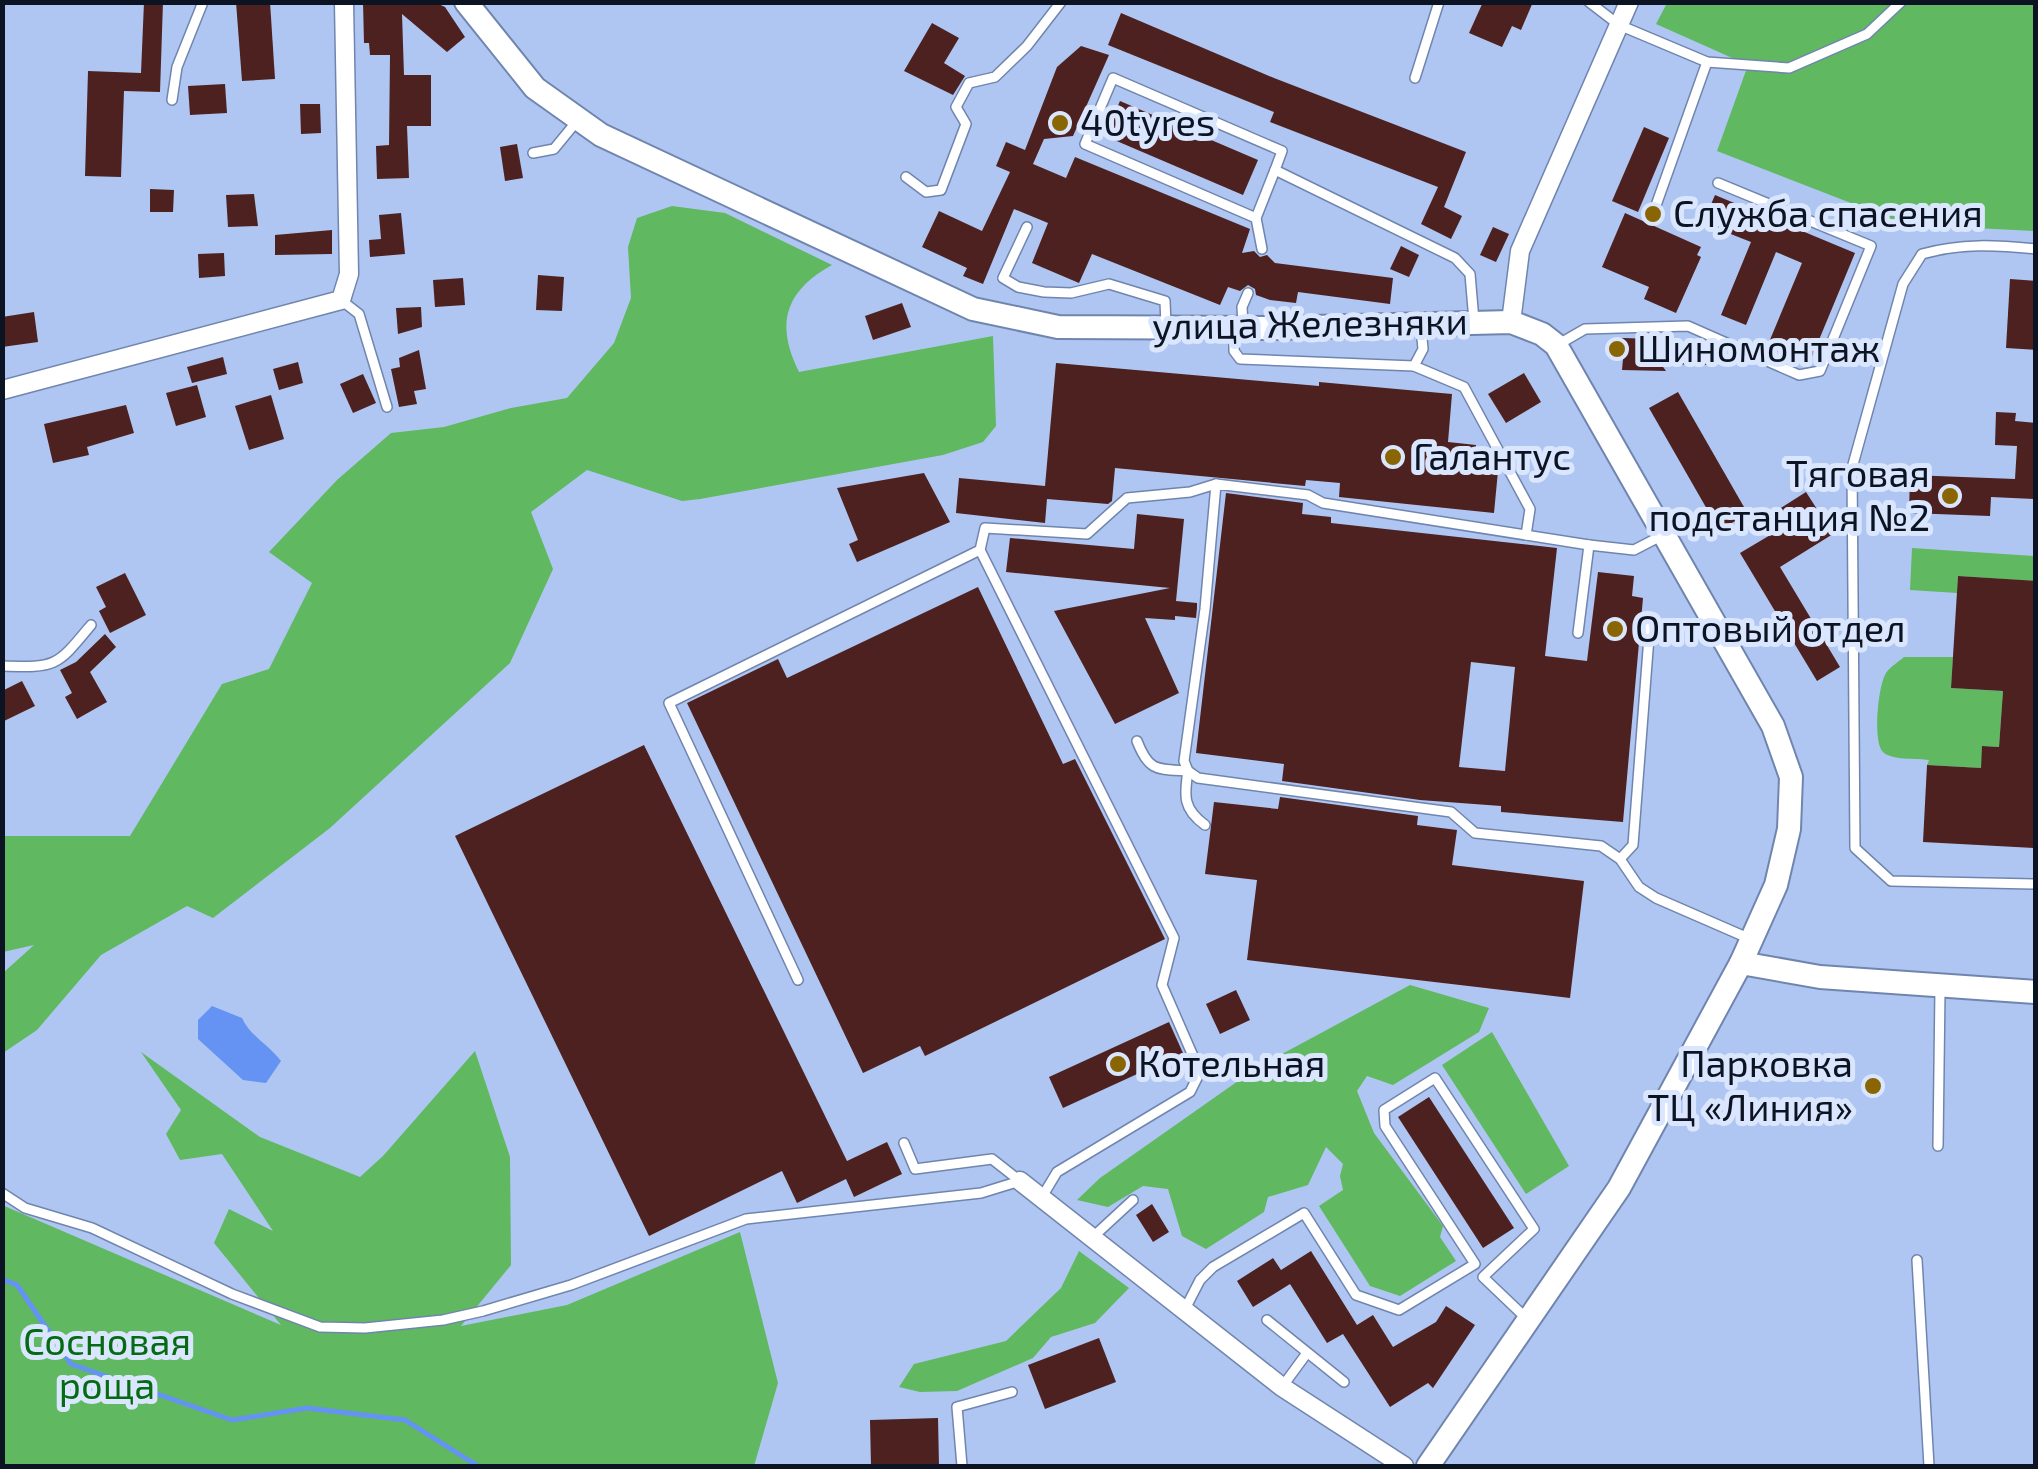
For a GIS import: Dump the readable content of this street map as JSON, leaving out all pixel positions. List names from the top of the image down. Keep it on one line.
{"streets":{"street":["улица Железняки"]},"parks":["Сосновая роща"],"places":["40tyres","Служба спасения","Шиномонтаж","Галантус","Тяговая подстанция №2","Оптовый отдел","Котельная","Парковка ТЦ «Линия»"]}
